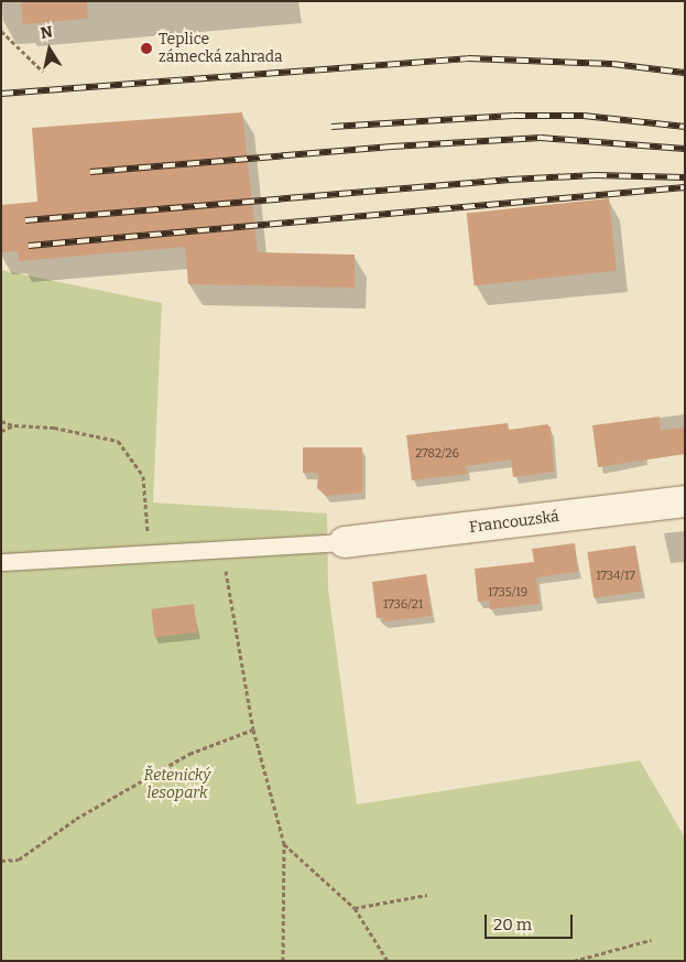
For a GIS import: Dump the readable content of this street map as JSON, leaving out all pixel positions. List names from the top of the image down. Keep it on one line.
{"streets":{"street":["Francouzská"]},"parks":["Řetenický lesopark"],"places":["Teplice zámecká zahrada"],"house_numbers":["2782/26","1734/17","1735/19","1736/21"],"scale_bar":"20 m","north":"top"}
